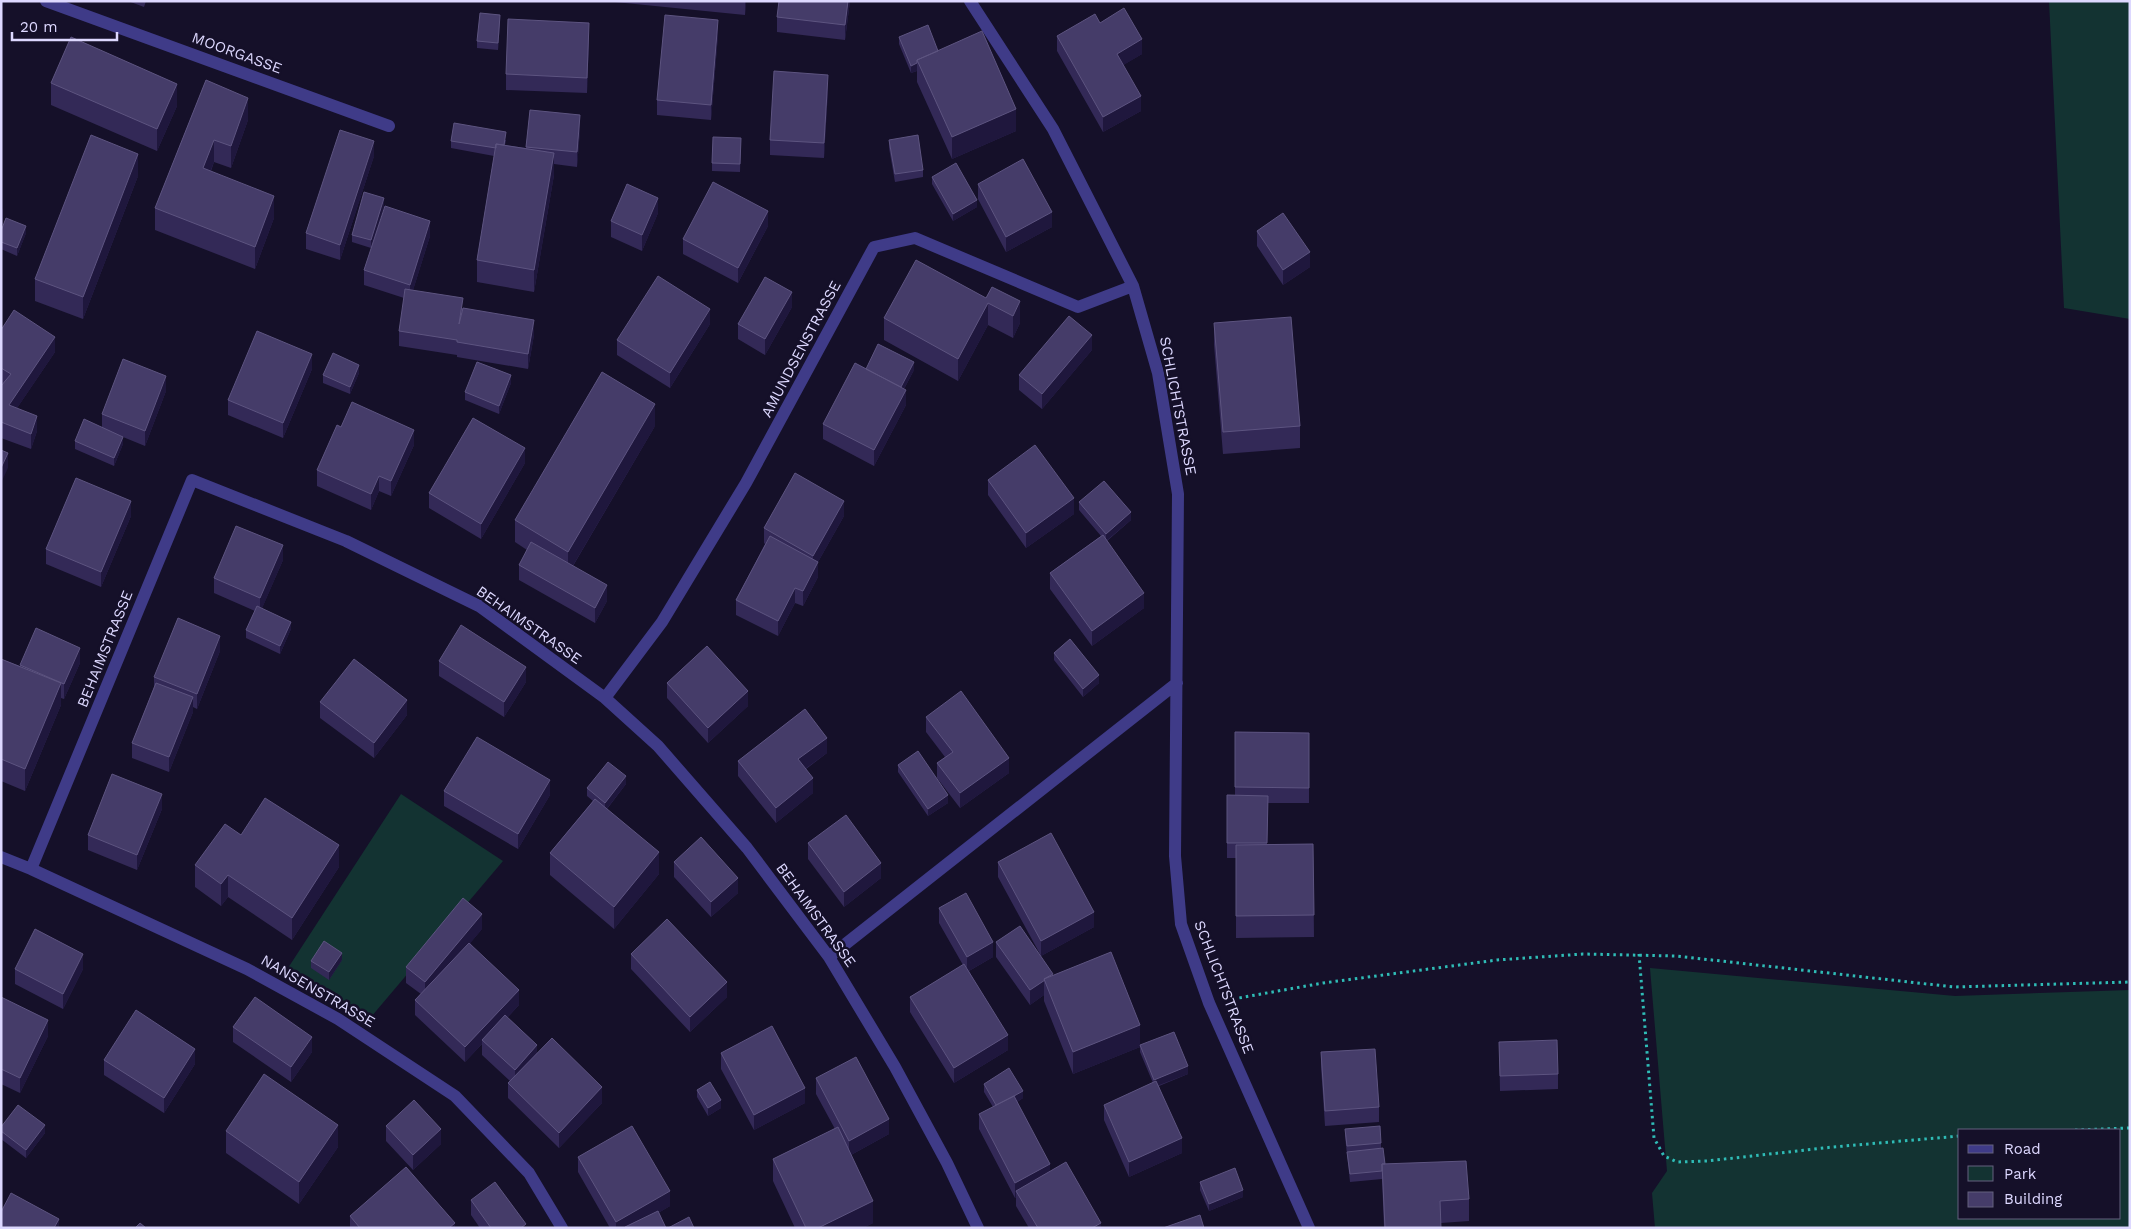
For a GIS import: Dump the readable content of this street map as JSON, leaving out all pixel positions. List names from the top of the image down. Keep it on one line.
{"streets":{"street":["MOORGASSE","AMUNDSENSTRASSE","SCHLICHTSTRASSE","BEHAIMSTRASSE","NANSENSTRASSE"]},"crossings":[["AMUNDSENSTRASSE","SCHLICHTSTRASSE"],["AMUNDSENSTRASSE","BEHAIMSTRASSE"],["BEHAIMSTRASSE","NANSENSTRASSE"]],"legend":["Road","Park","Building"],"scale_bar":"20 m"}
